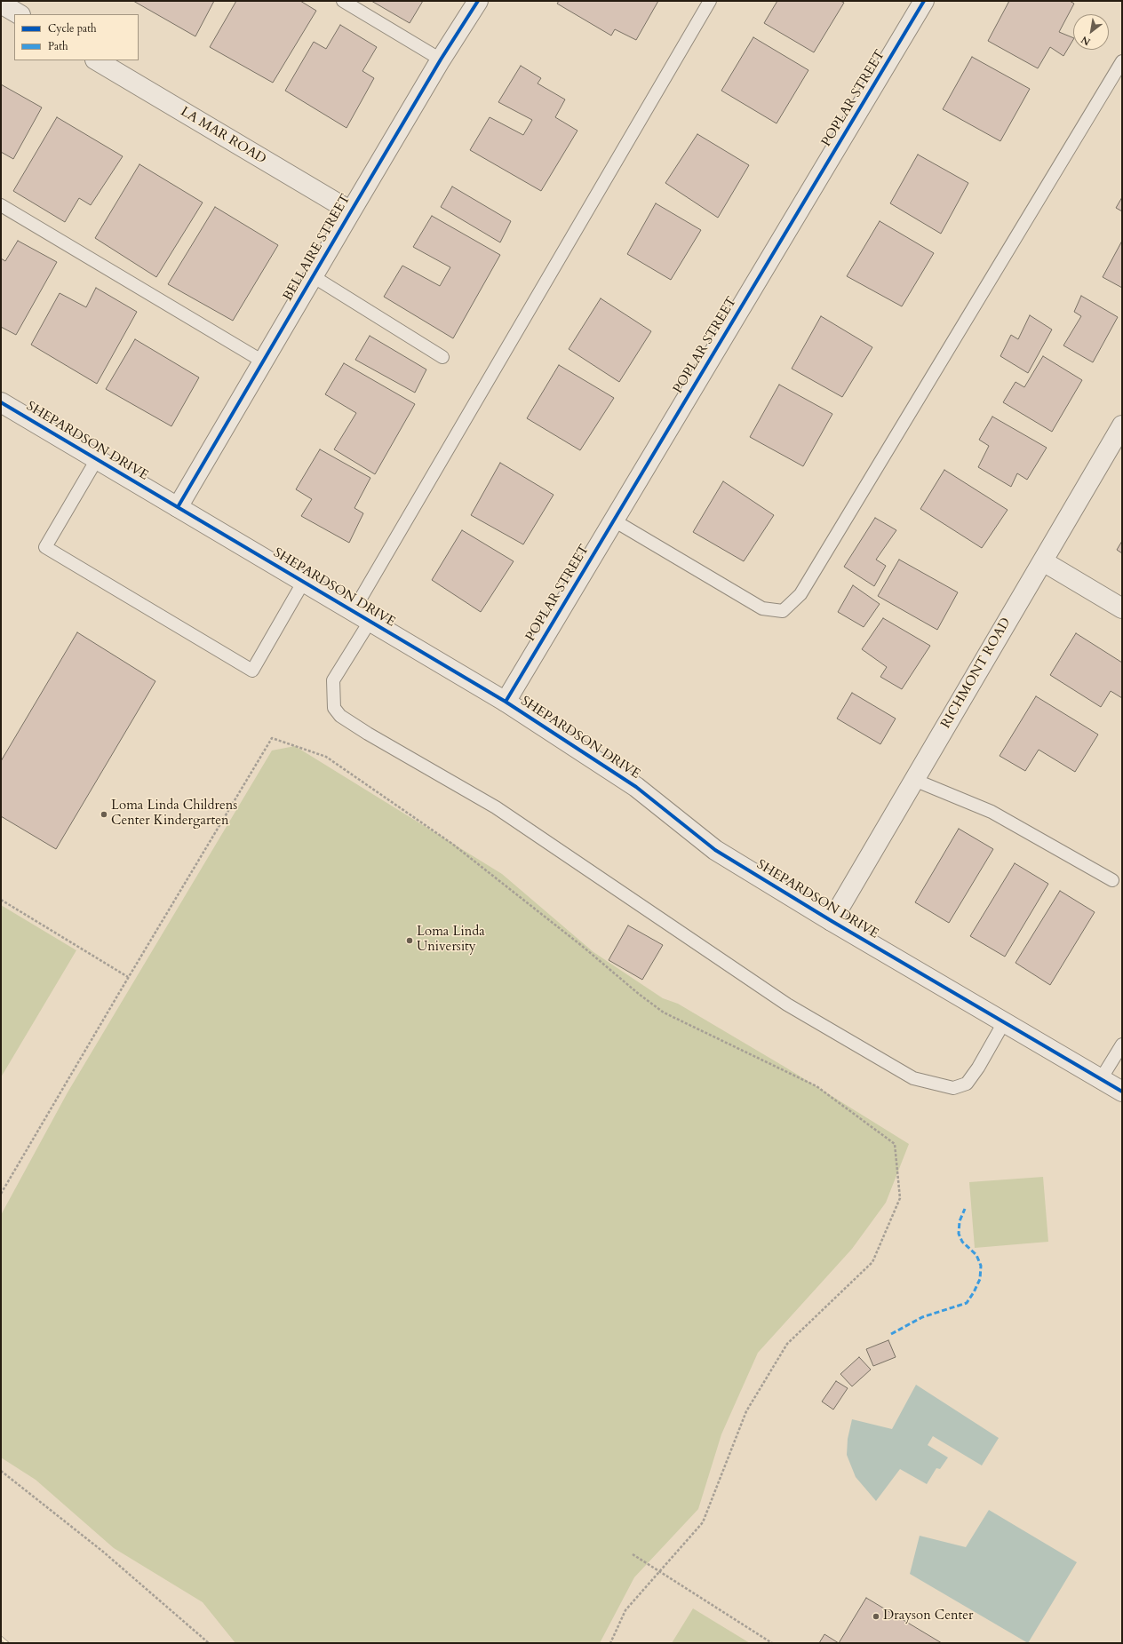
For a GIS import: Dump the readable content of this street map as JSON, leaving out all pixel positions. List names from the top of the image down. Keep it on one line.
{"streets":{"street":["POPLAR STREET","LA MAR ROAD","BELLAIRE STREET","SHEPARDSON DRIVE","RICHMONT ROAD"]},"crossings":[["POPLAR STREET","SHEPARDSON DRIVE"],["LA MAR ROAD","BELLAIRE STREET"],["BELLAIRE STREET","SHEPARDSON DRIVE"],["SHEPARDSON DRIVE","RICHMONT ROAD"]],"places":["Loma Linda Childrens Center Kindergarten","Loma Linda University","Drayson Center"],"legend":["Cycle path","Path"],"north":"bottom left"}
